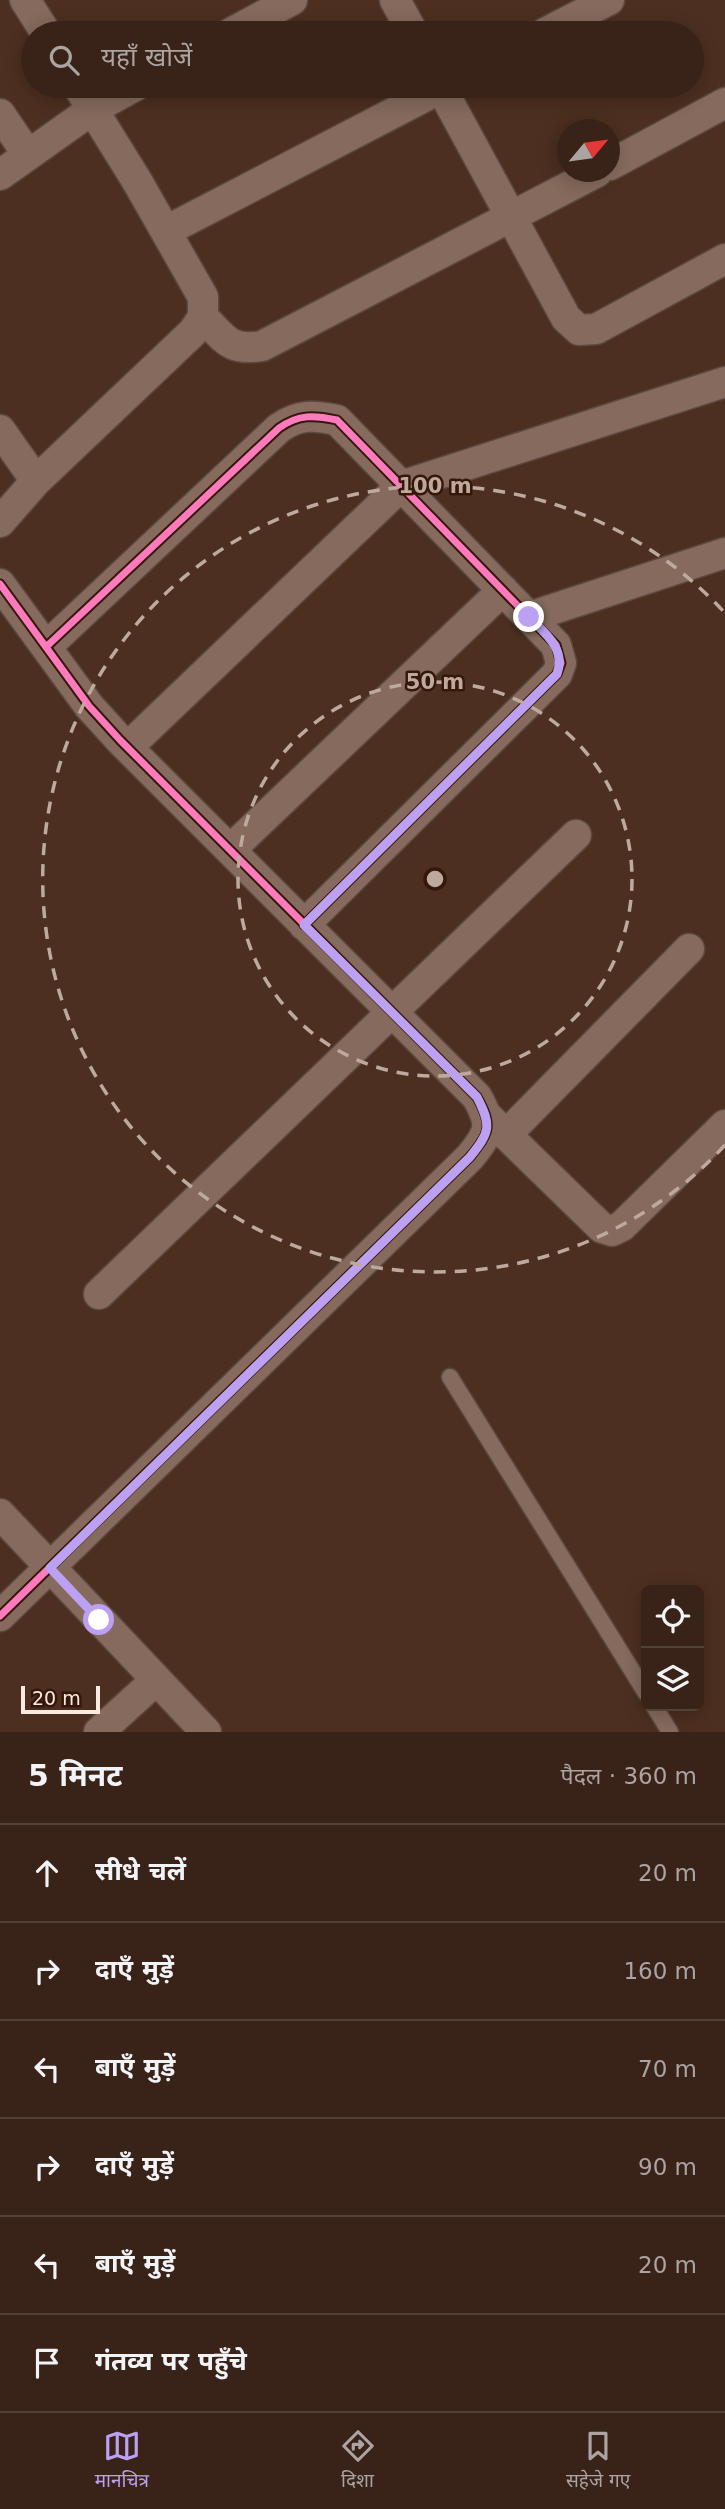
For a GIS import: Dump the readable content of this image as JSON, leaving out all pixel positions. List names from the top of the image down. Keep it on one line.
{"scale_bar":"20 m","north":"top right","page":{"search":"यहाँ खोजें","scale":"20 m","heading":["5 मिनट","पैदल · 360 m"],"list":[["सीधे चलें","20 m"],["दाएँ मुड़ें","160 m"],["बाएँ मुड़ें","70 m"],["दाएँ मुड़ें","90 m"],["बाएँ मुड़ें","20 m"],"गंतव्य पर पहुँचे"],"nav":["मानचित्र","दिशा","सहेजे गए"]},"rings":["100 m","50 m"]}
